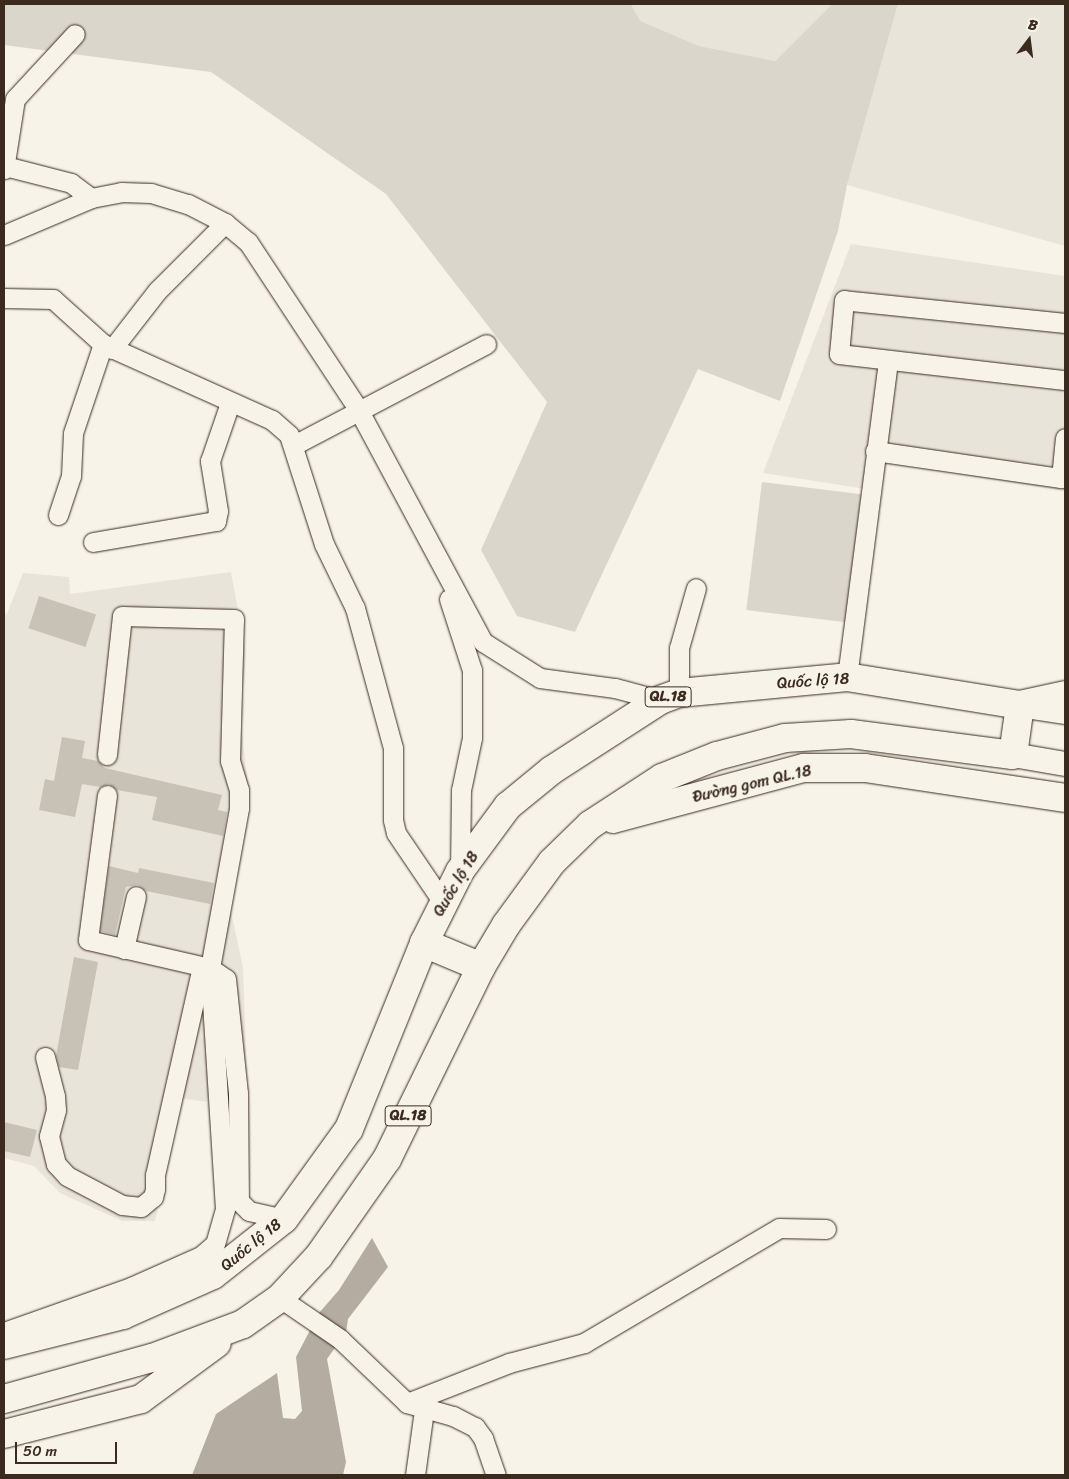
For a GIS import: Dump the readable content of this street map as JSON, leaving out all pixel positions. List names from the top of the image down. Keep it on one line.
{"streets":{"highway":["Quốc lộ 18","QL.18","Đường gom QL.18"]},"crossings":[["QL.18","Đường gom QL.18"]],"scale_bar":"50 m","north":"top"}
